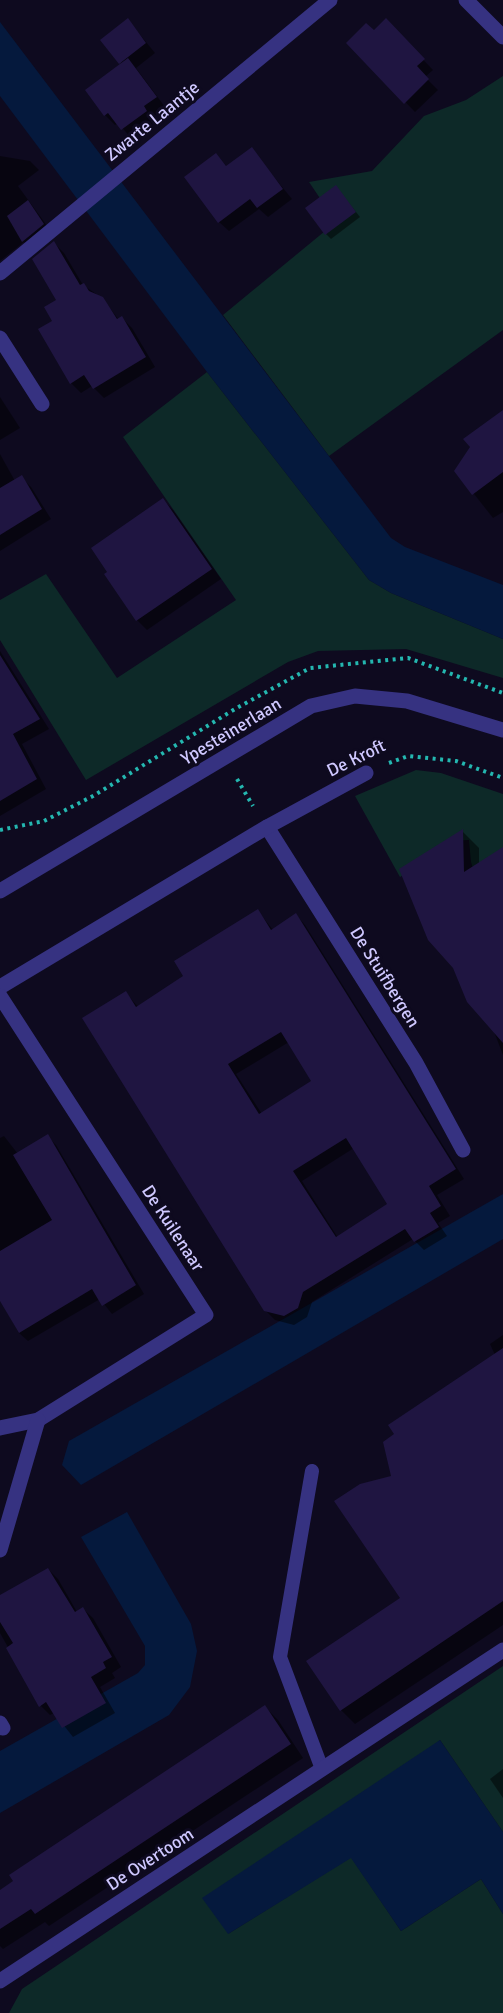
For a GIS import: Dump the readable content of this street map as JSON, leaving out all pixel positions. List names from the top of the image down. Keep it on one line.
{"streets":{"street":["Zwarte Laantje","Ypesteinerlaan","De Kroft","De Stuifbergen","De Kuilenaar","De Overtoom"]},"crossings":[["De Kroft","De Stuifbergen"]]}
